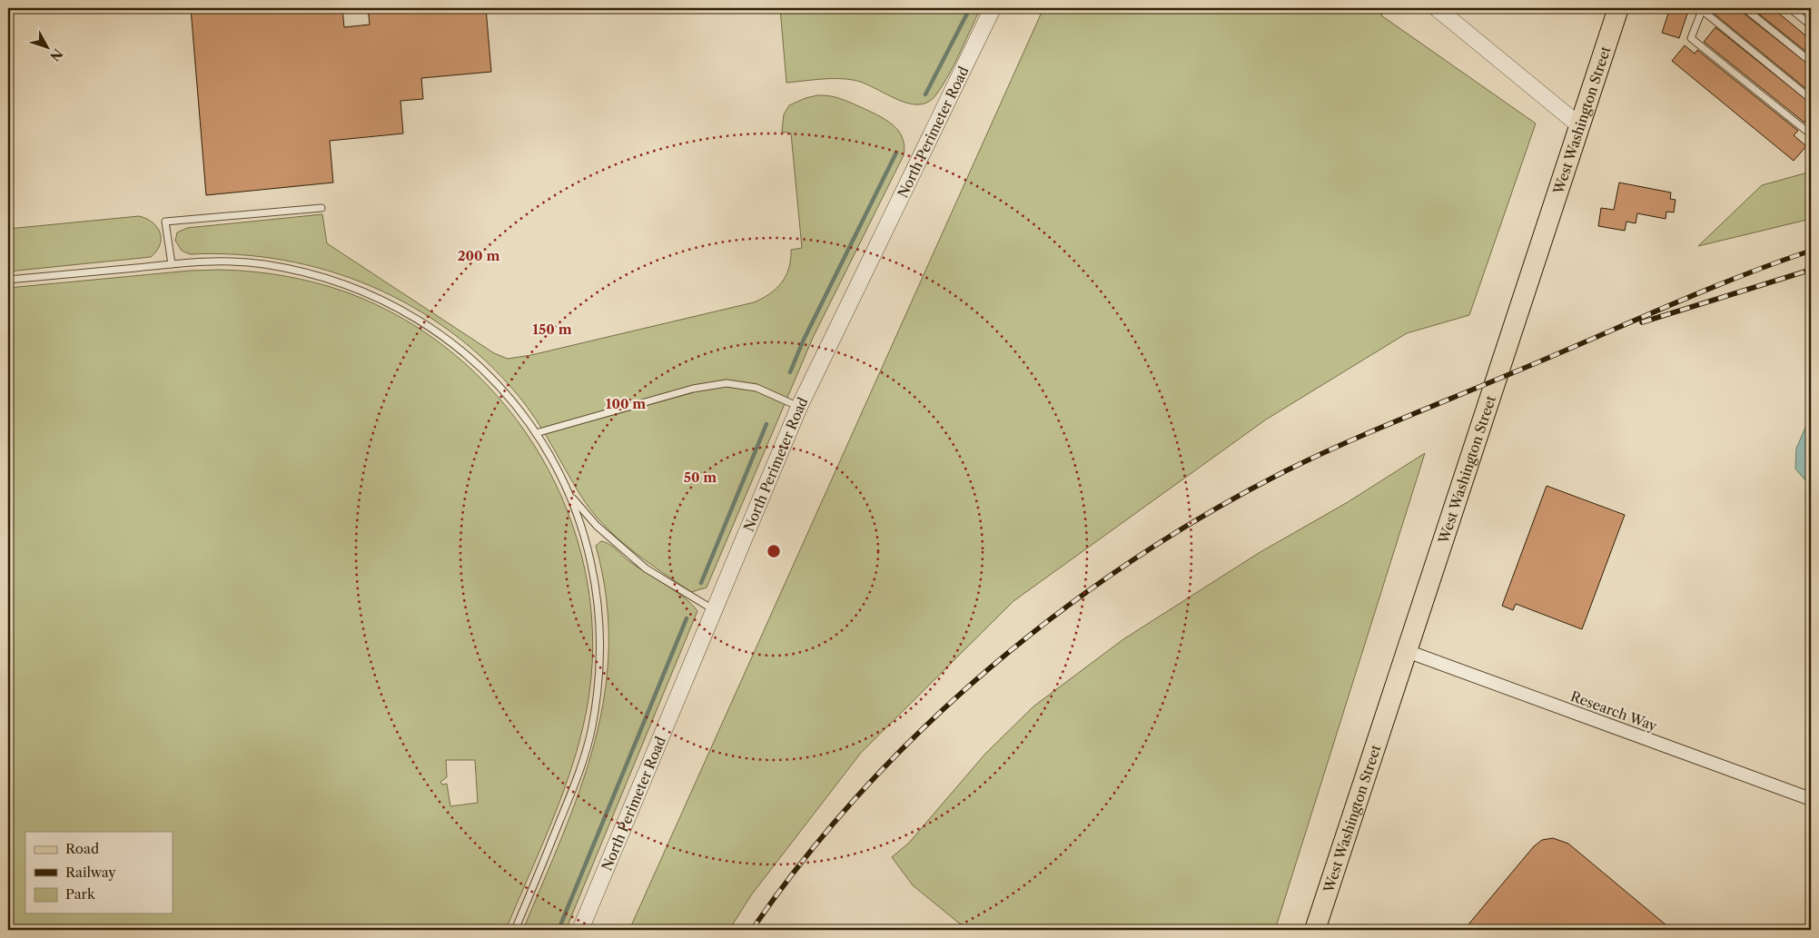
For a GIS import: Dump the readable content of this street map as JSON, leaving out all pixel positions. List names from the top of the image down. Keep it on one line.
{"streets":{"main road":["West Washington Street"],"street":["North Perimeter Road","Research Way"]},"crossings":[["West Washington Street","Research Way"]],"legend":["Road","Railway","Park"],"north":"bottom right","rings":["200 m","150 m","100 m","50 m"]}
